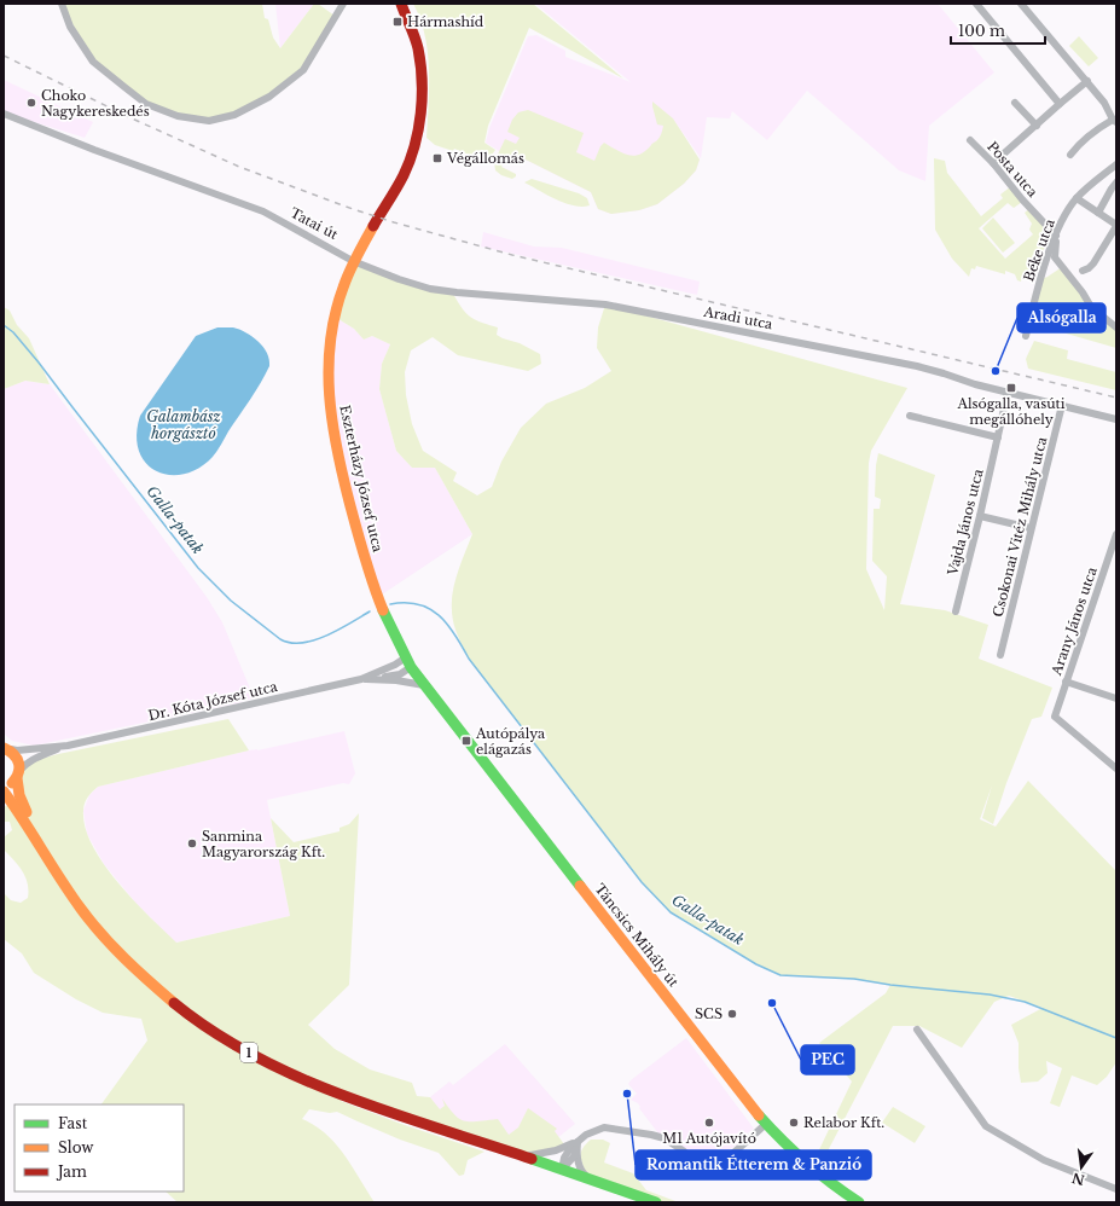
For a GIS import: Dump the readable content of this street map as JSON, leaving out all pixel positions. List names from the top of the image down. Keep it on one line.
{"streets":{"street":["Posta utca","Tatai út","Béke utca","Aradi utca","Eszterházy József utca","Vajda János utca","Csokonai Vitéz Mihály utca","Arany János utca","Dr. Kóta József utca","Táncsics Mihály út","1"]},"crossings":[["Posta utca","Béke utca"],["Tatai út","Aradi utca"],["Tatai út","Eszterházy József utca"],["Aradi utca","Eszterházy József utca"],["Aradi utca","Vajda János utca"],["Aradi utca","Csokonai Vitéz Mihály utca"],["Eszterházy József utca","Dr. Kóta József utca"],["Eszterházy József utca","Táncsics Mihály út"],["Dr. Kóta József utca","Táncsics Mihály út"]],"water":["Galambász horgásztó","Galla-patak"],"places":{"transit":["Hármashíd","Végállomás","Alsógalla, vasúti megállóhely","Autópálya elágazás"],"other":["Choko Nagykereskedés","Alsógalla","Sanmina Magyarország Kft.","PEC","SCS","Romantik Étterem & Panzió","M1 Autójavító","Relabor Kft."]},"legend":["Fast","Slow","Jam"],"scale_bar":"100 m","north":"bottom"}
